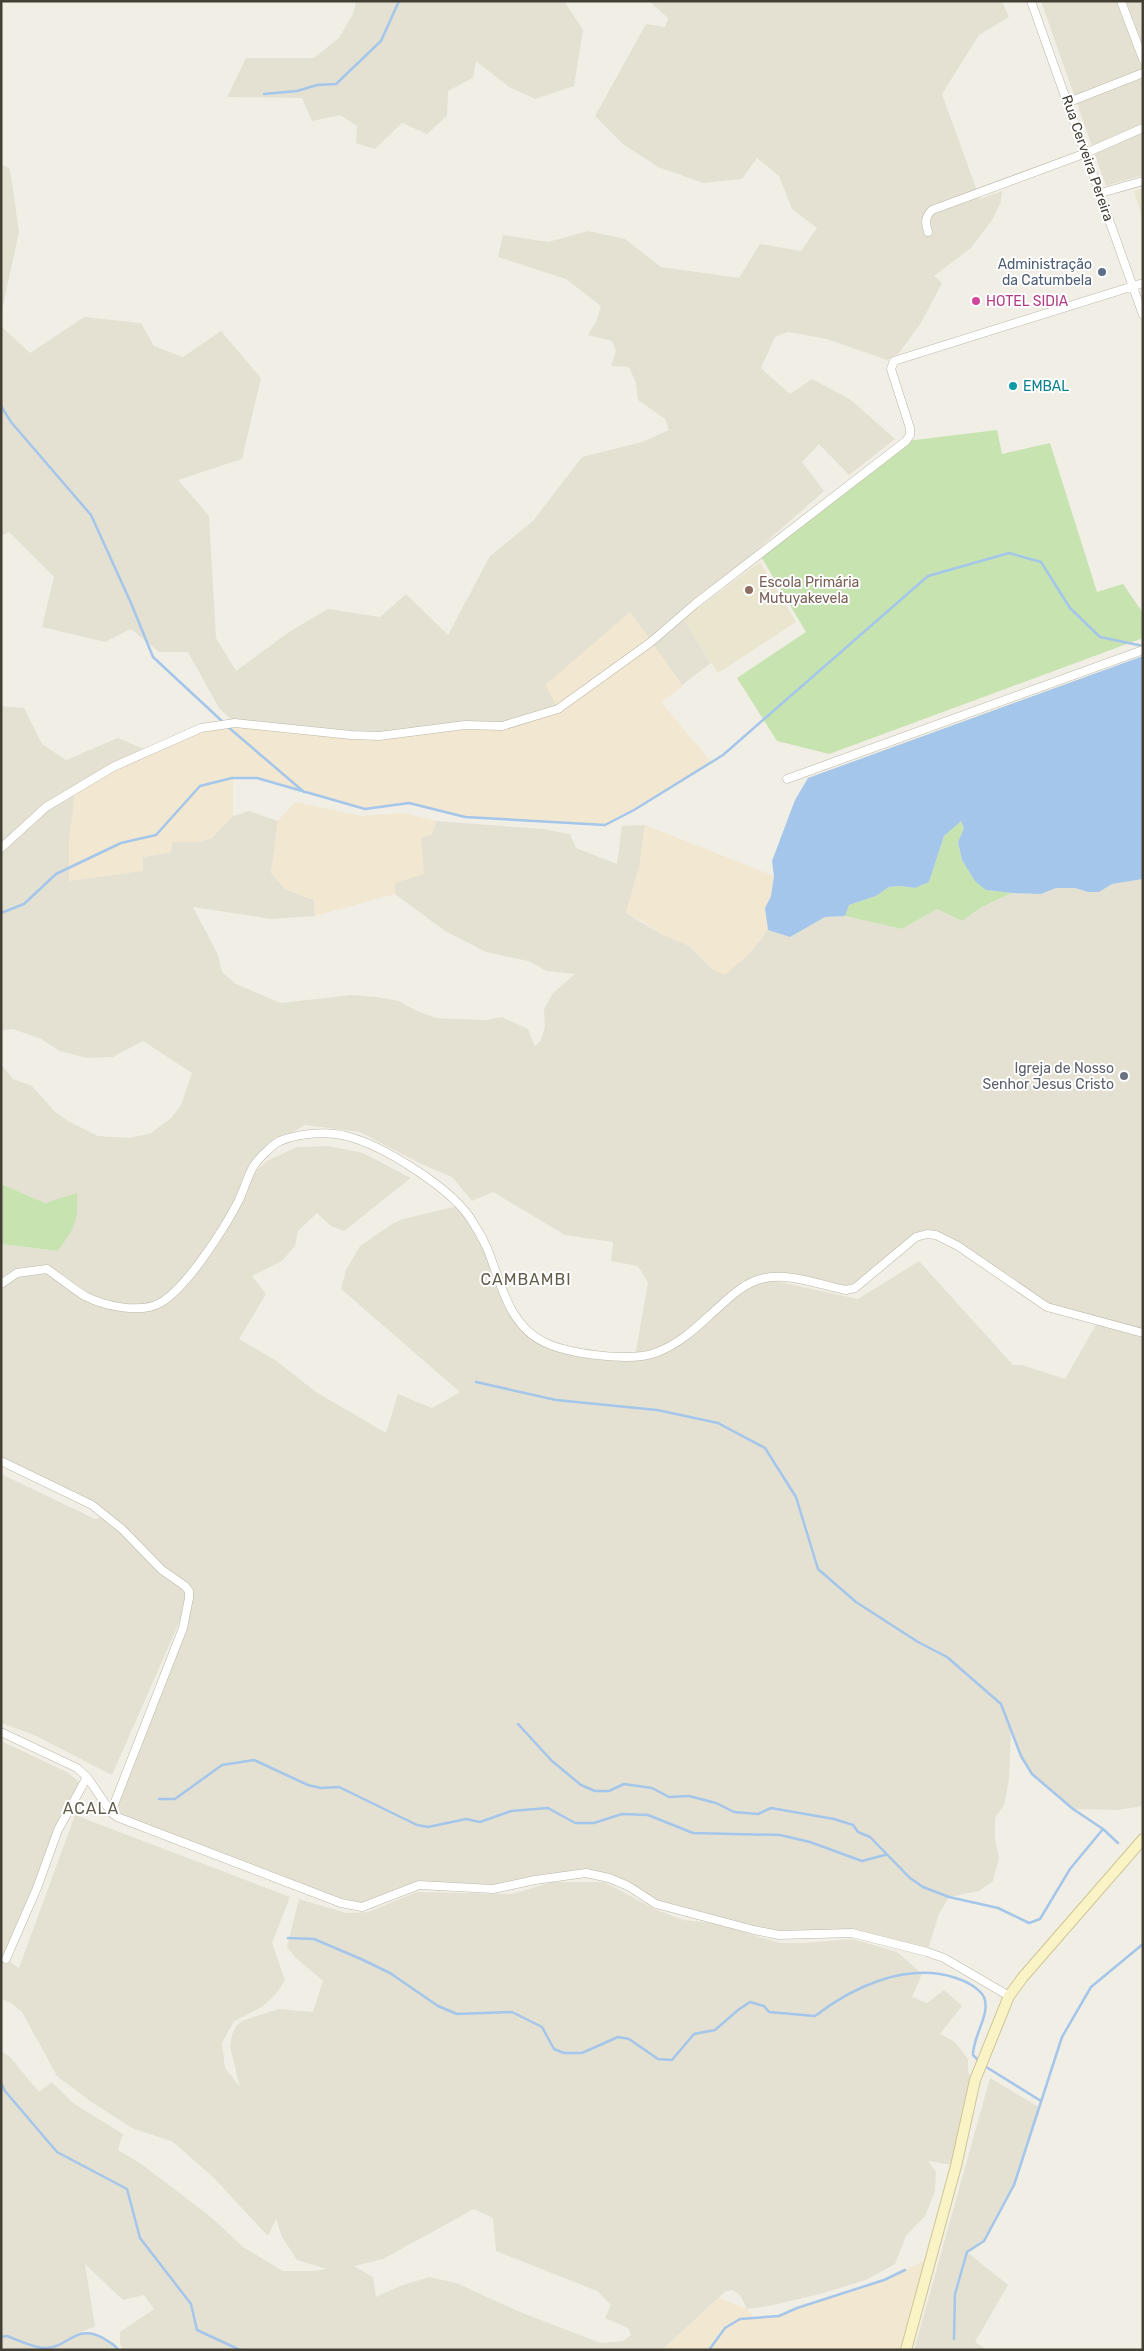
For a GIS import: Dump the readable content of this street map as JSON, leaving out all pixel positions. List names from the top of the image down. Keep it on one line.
{"streets":{"street":["Rua Cerveira Pereira"]},"districts":["CAMBAMBI","ACALA"],"places":["Administração da Catumbela","HOTEL SIDIA","EMBAL","Escola Primária Mutuyakevela","Igreja de Nosso Senhor Jesus Cristo"]}
